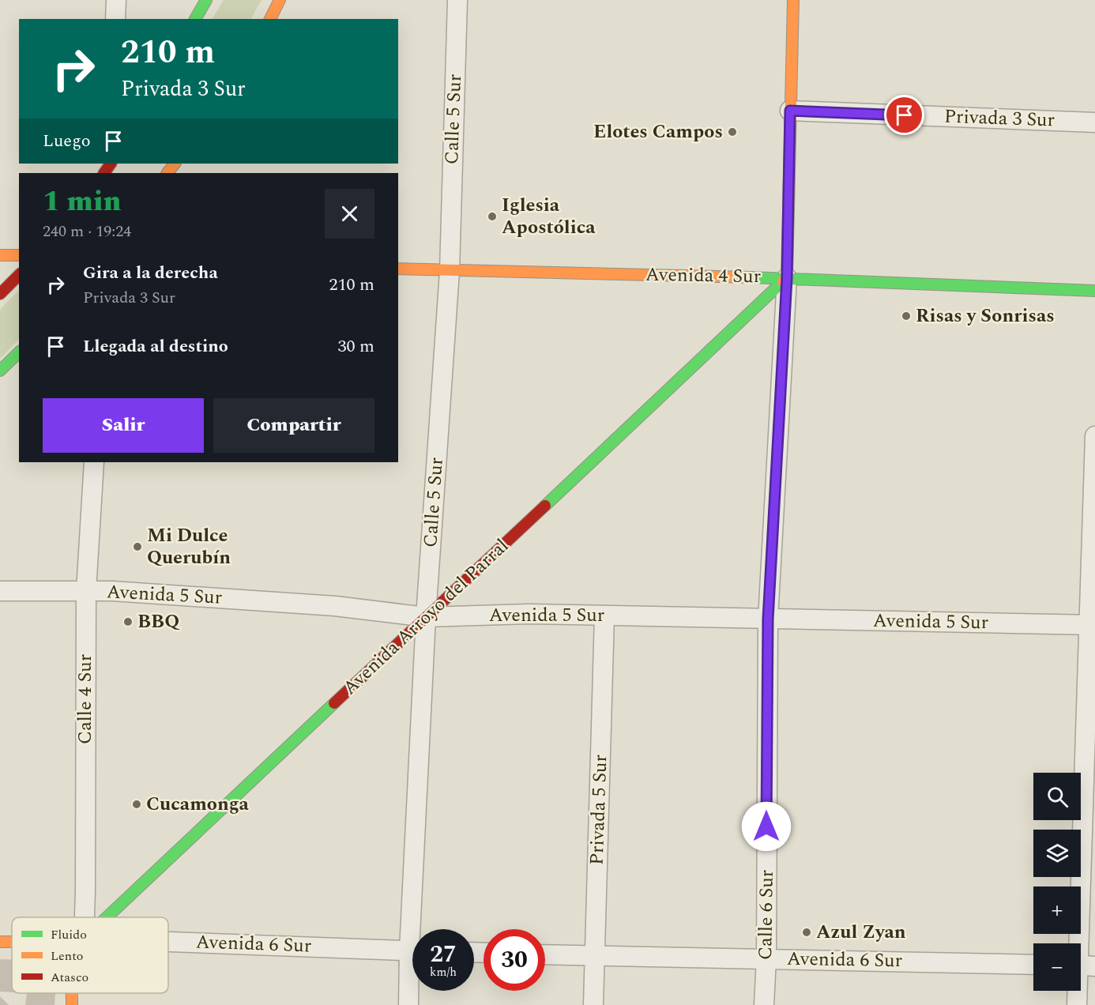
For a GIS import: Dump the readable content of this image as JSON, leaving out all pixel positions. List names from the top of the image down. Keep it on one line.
{"streets":{"street":["Privada 3 Sur","Calle 5 Sur","Avenida 4 Sur","Avenida 5 Sur","Avenida Arroyo del Parral","Calle 4 Sur","Privada 5 Sur","Calle 6 Sur","Avenida 6 Sur"]},"crossings":[["Privada 3 Sur","Calle 6 Sur"],["Calle 5 Sur","Avenida 4 Sur"],["Calle 5 Sur","Avenida 5 Sur"],["Calle 5 Sur","Avenida Arroyo del Parral"],["Avenida 4 Sur","Avenida Arroyo del Parral"],["Avenida 4 Sur","Calle 6 Sur"],["Avenida 5 Sur","Avenida Arroyo del Parral"],["Avenida 5 Sur","Calle 4 Sur"],["Avenida 5 Sur","Privada 5 Sur"],["Avenida 5 Sur","Calle 6 Sur"],["Avenida Arroyo del Parral","Calle 6 Sur"],["Privada 5 Sur","Avenida 6 Sur"],["Calle 6 Sur","Avenida 6 Sur"]],"places":["Elotes Campos","Iglesia Apostólica","Risas y Sonrisas","Mi Dulce Querubín","BBQ","Cucamonga","Azul Zyan"],"legend":["Fluido","Lento","Atasco"],"page":{"turn":["210 m","Privada 3 Sur"],"then":"Luego","heading":["1 min","240 m · 19:24"],"list":[{"name":"Gira a la derecha","note":"Privada 3 Sur","value":"210 m"},{"name":"Llegada al destino","value":"30 m"}],"buttons":["Salir","Compartir"],"map_buttons":["+","−"],"speed":"27 km/h","limit":"30"}}
